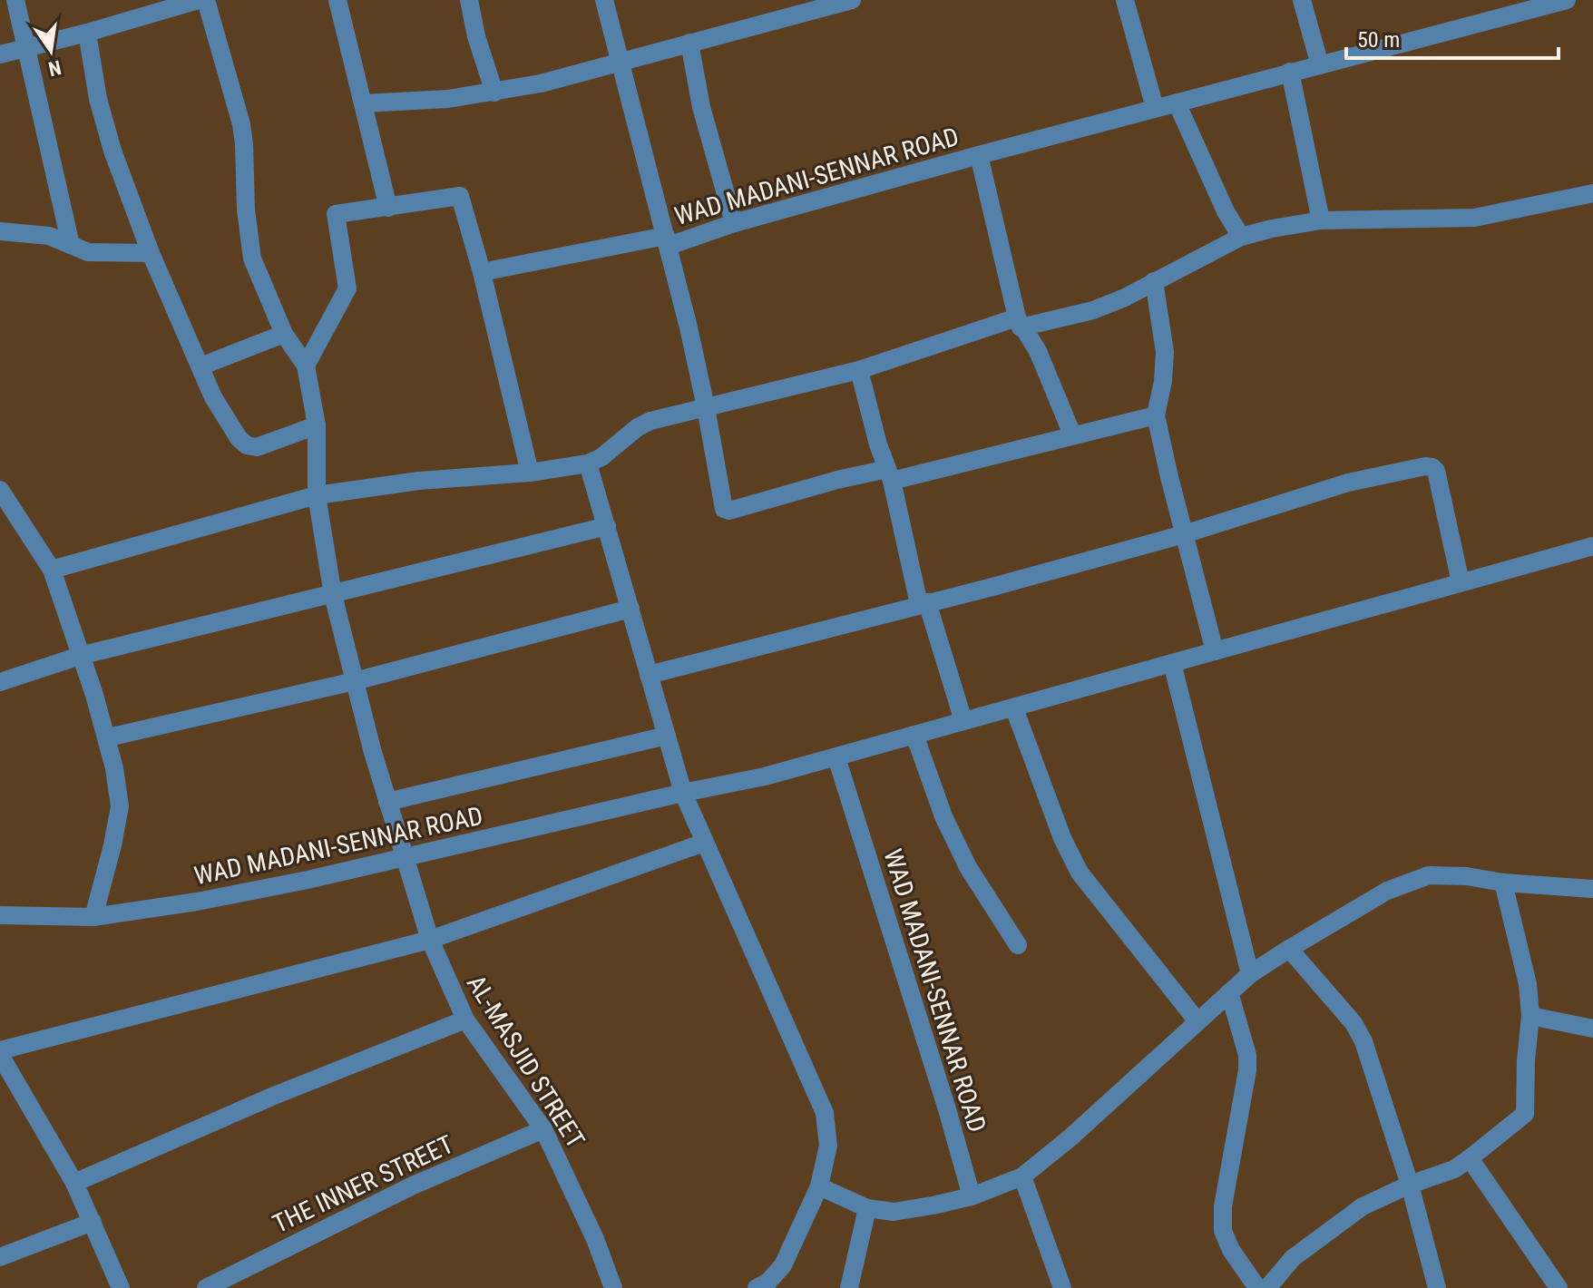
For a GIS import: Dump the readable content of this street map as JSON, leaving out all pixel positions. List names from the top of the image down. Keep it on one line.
{"streets":{"street":["WAD MADANI-SENNAR ROAD","AL-MASJID STREET","THE INNER STREET"]},"crossings":[["WAD MADANI-SENNAR ROAD","AL-MASJID STREET"],["AL-MASJID STREET","THE INNER STREET"]],"scale_bar":"50 m","north":"bottom"}
